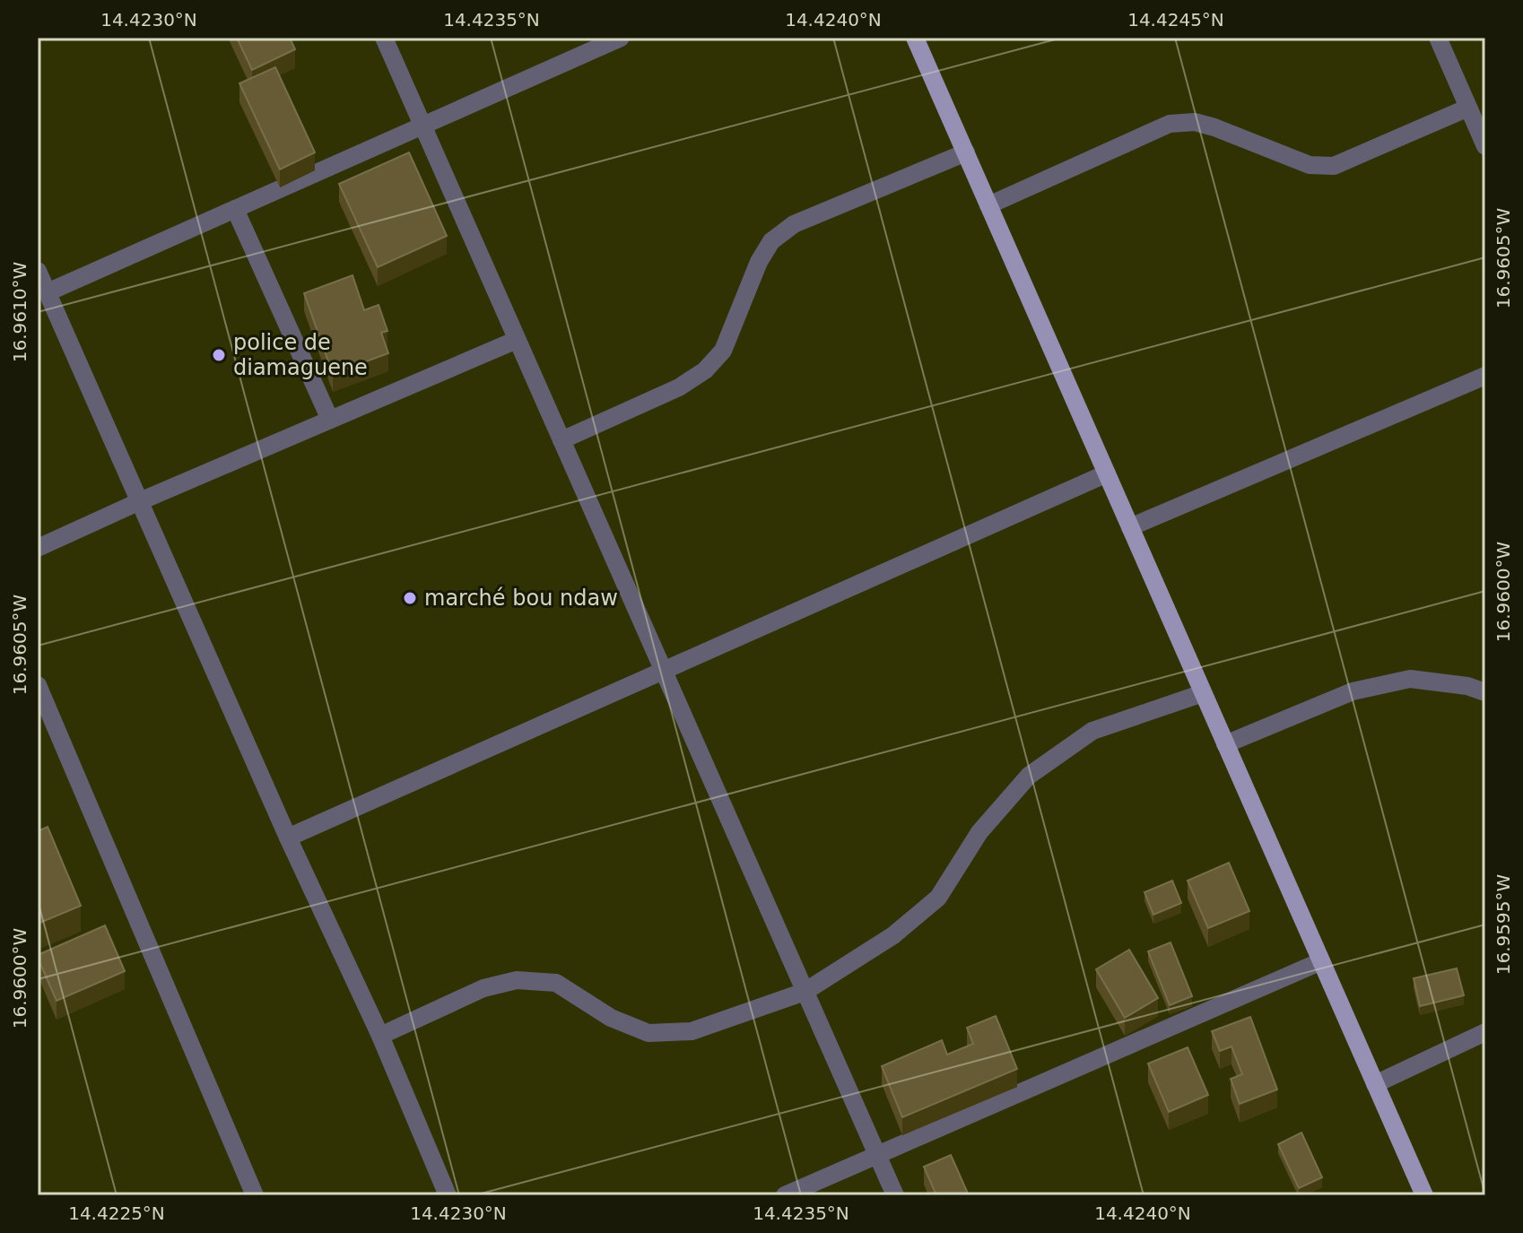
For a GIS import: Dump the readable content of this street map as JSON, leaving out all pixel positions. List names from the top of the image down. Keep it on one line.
{"places":["police de diamaguene","marché bou ndaw"],"coordinates":["14.4230°N","14.4235°N","14.4240°N","14.4245°N","16.9605°W","16.9610°W","16.9600°W","16.9595°W","14.4225°N"]}
